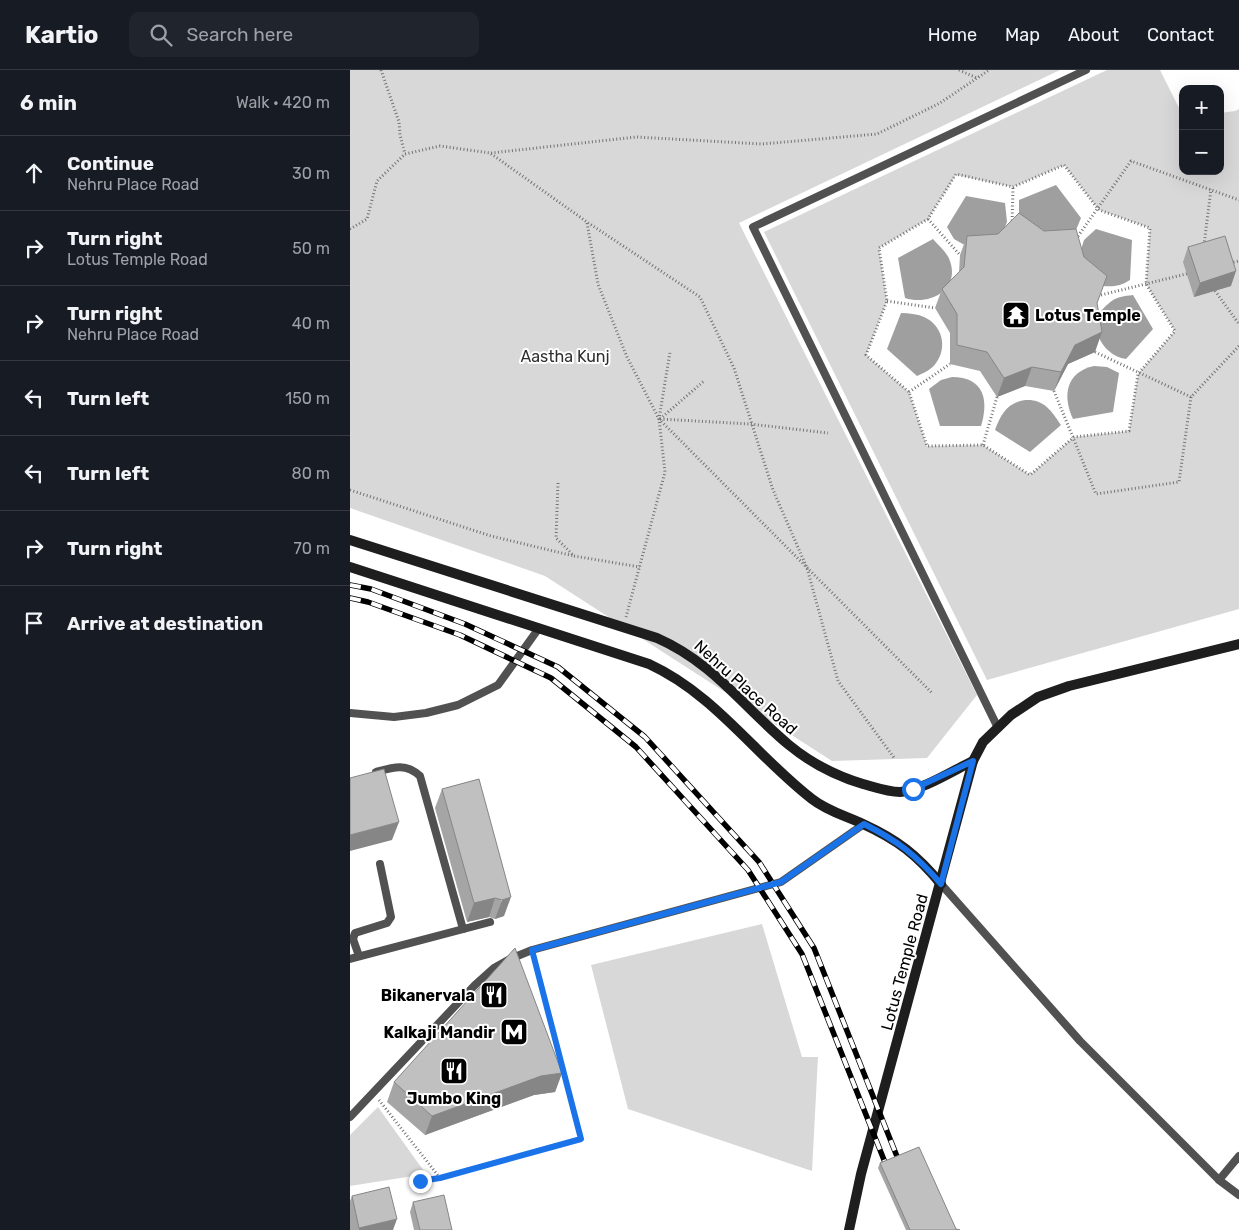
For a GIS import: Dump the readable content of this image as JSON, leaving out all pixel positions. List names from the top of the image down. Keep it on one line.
{"streets":{"street":["Nehru Place Road","Lotus Temple Road"]},"crossings":[["Nehru Place Road","Lotus Temple Road"]],"parks":["Aastha Kunj"],"places":{"temple":["Lotus Temple"],"restaurant":["Bikanervala","Jumbo King"],"metro station":["Kalkaji Mandir"]},"page":{"header":"Kartio","search":"Search here","nav":["Home","Map","About","Contact"],"heading":["6 min","Walk · 420 m"],"map_buttons":["+","−"],"list":[["Continue","Nehru Place Road","30 m"],["Turn right","Lotus Temple Road","50 m"],["Turn right","Nehru Place Road","40 m"],["Turn left","150 m"],["Turn left","80 m"],["Turn right","70 m"],"Arrive at destination"]}}
